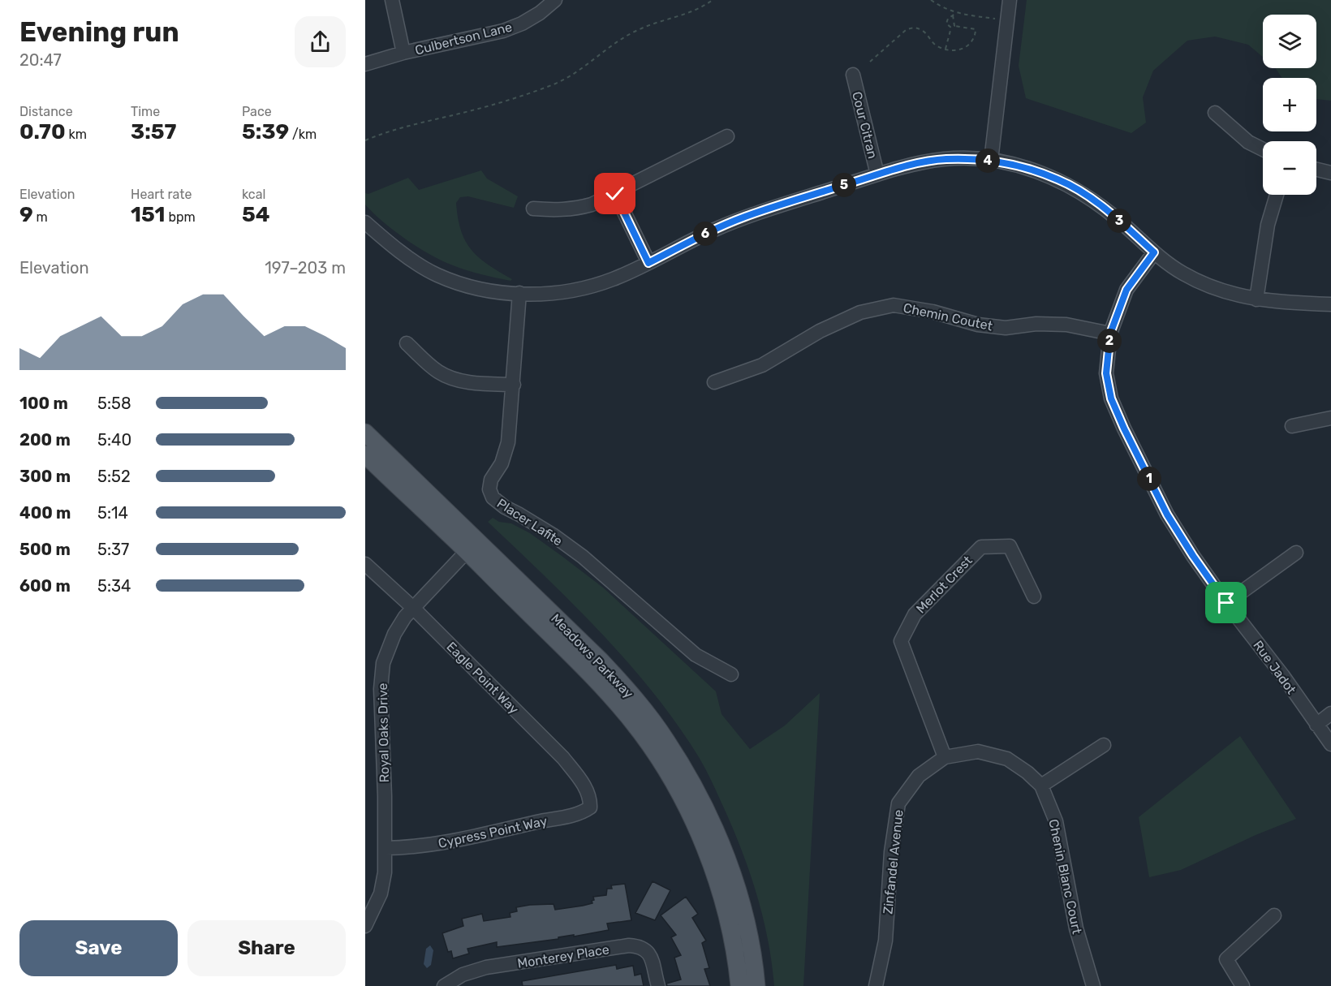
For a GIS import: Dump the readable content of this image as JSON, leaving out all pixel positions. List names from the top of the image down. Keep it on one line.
{"streets":{"main road":["Meadows Parkway"],"street":["Culbertson Lane","Cour Citran","Chemin Coutet","Placer Lafite","Merlot Crest","Rue Jadot","Eagle Point Way","Royal Oaks Drive","Cypress Point Way","Zinfandel Avenue","Chenin Blanc Court","Monterey Place"]},"crossings":[["Chemin Coutet","Rue Jadot"],["Merlot Crest","Zinfandel Avenue"],["Merlot Crest","Chenin Blanc Court"],["Meadows Parkway","Royal Oaks Drive"],["Eagle Point Way","Royal Oaks Drive"],["Eagle Point Way","Cypress Point Way"],["Royal Oaks Drive","Cypress Point Way"],["Zinfandel Avenue","Chenin Blanc Court"]],"page":{"heading":["Evening run","20:47"],"map_buttons":["+","−"],"stats":[["Distance","0.70 km"],["Time","3:57"],["Pace","5:39 /km"],["Elevation","9 m"],["Heart rate","151 bpm"],["kcal","54"]],"pins":["4","5","3","6","2","1"],"chart":["Elevation","197–203 m"],"list":[{"name":"100 m","note":"5:58"},{"name":"200 m","note":"5:40"},{"name":"300 m","note":"5:52"},{"name":"400 m","note":"5:14"},{"name":"500 m","note":"5:37"},{"name":"600 m","note":"5:34"}],"buttons":["Save","Share"]}}
